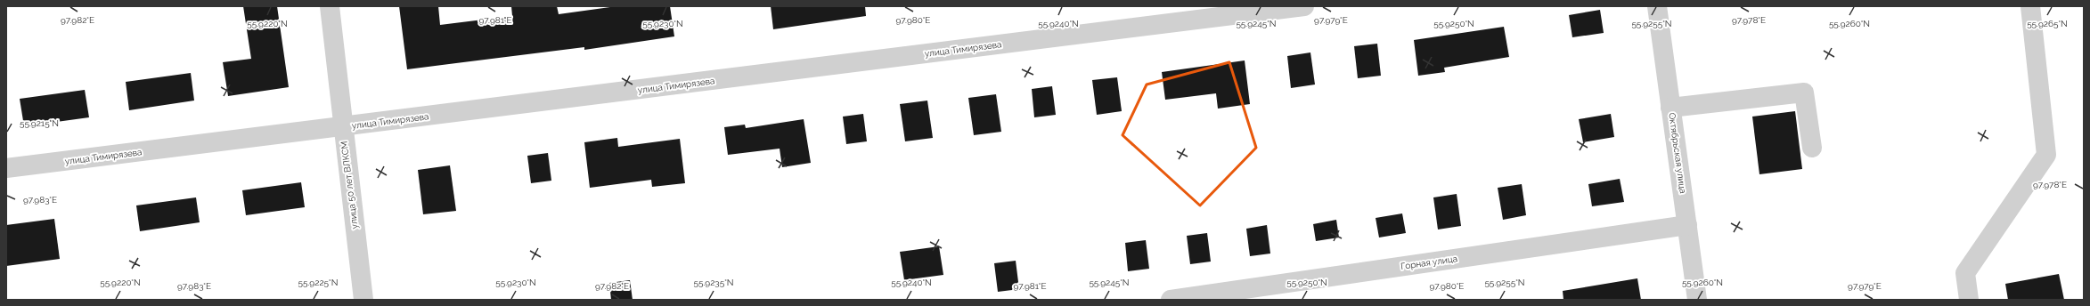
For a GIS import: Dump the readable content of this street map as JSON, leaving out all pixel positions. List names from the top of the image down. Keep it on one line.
{"streets":{"street":["улица Тимирязева","Октябрьская улица","улица 50 лет ВЛКСМ","Горная улица"]},"crossings":[["улица Тимирязева","улица 50 лет ВЛКСМ"],["Октябрьская улица","Горная улица"]],"coordinates":["97.982°E","97.981°E","97.980°E","97.979°E","97.978°E","55.9220°N","55.9230°N","55.9240°N","55.9245°N","55.9250°N","55.9255°N","55.9260°N","55.9265°N","55.9215°N","97.983°E","55.9225°N","55.9235°N"]}
